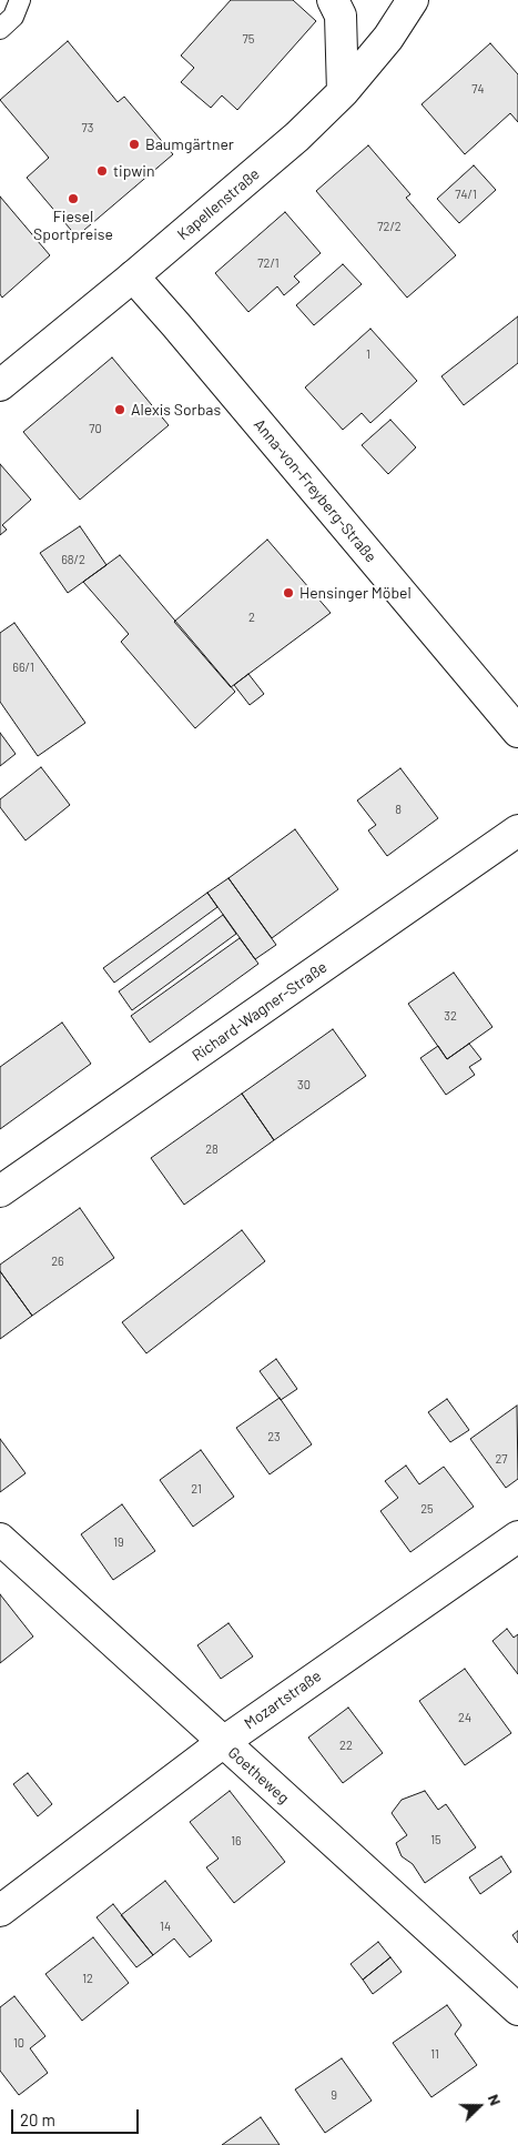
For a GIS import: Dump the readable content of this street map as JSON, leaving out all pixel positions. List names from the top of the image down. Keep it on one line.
{"streets":{"street":["Kapellenstraße","Anna-von-Freyberg-Straße","Richard-Wagner-Straße","Mozartstraße","Goetheweg"]},"crossings":[["Kapellenstraße","Anna-von-Freyberg-Straße"],["Mozartstraße","Goetheweg"]],"places":["Baumgärtner","tipwin","Fiesel Sportpreise","Alexis Sorbas","Hensinger Möbel"],"house_numbers":["75","74","73","74/1","72/2","72/1","1","70","68/2","2","66/1","8","32","30","28","26","23","27","21","25","19","24","22","15","16","14","12","10","11","9"],"scale_bar":"20 m","north":"right"}
